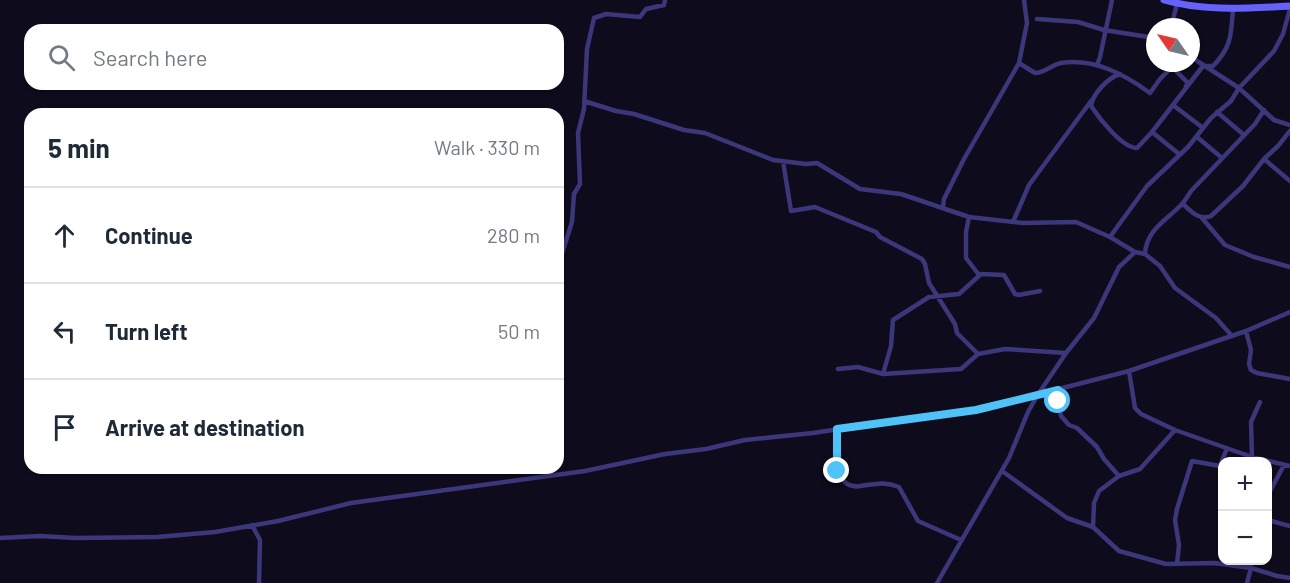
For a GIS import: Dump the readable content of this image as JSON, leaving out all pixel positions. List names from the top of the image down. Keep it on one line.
{"north":"top left","page":{"search":"Search here","heading":["5 min","Walk · 330 m"],"list":[["Continue","280 m"],["Turn left","50 m"],"Arrive at destination"],"map_buttons":["+","−"]}}
